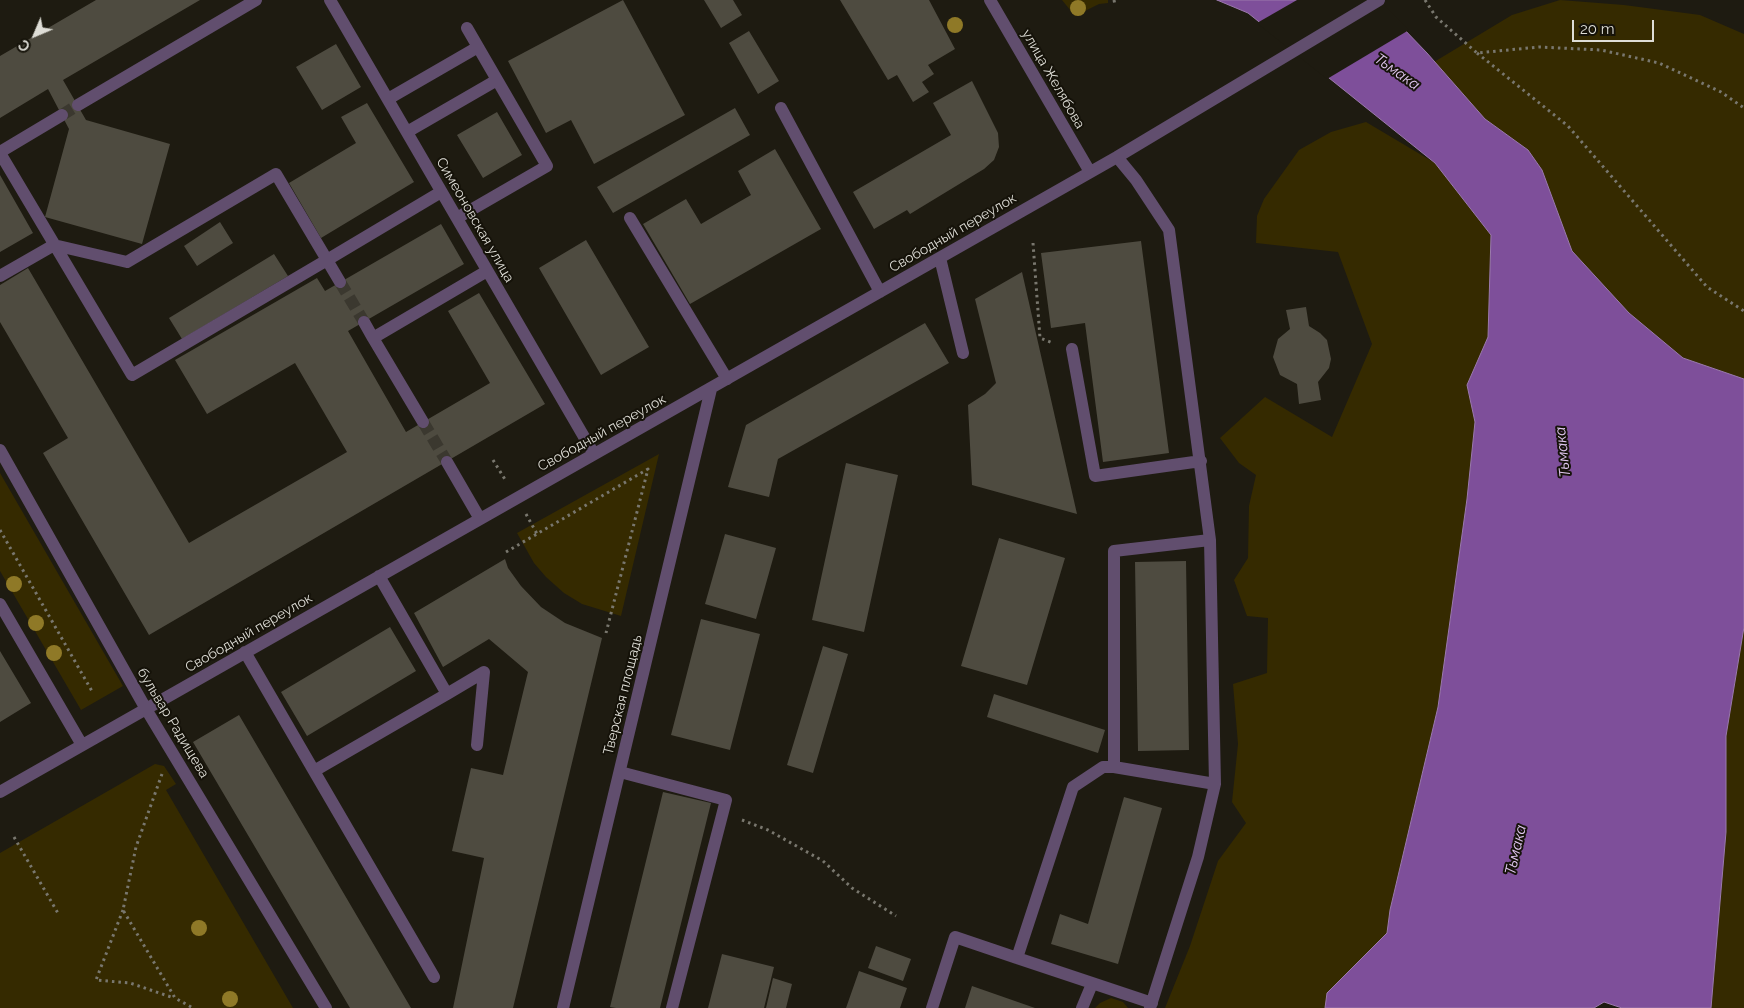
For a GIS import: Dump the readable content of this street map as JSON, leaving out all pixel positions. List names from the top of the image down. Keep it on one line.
{"streets":{"street":["улица Желябова","Симеоновская улица","Свободный переулок","Тверская площадь","бульвар Радищева"]},"crossings":[["улица Желябова","Свободный переулок"],["Симеоновская улица","Свободный переулок"],["Свободный переулок","Тверская площадь"],["Свободный переулок","бульвар Радищева"]],"water":["Тьмака"],"scale_bar":"20 m","north":"bottom left"}
